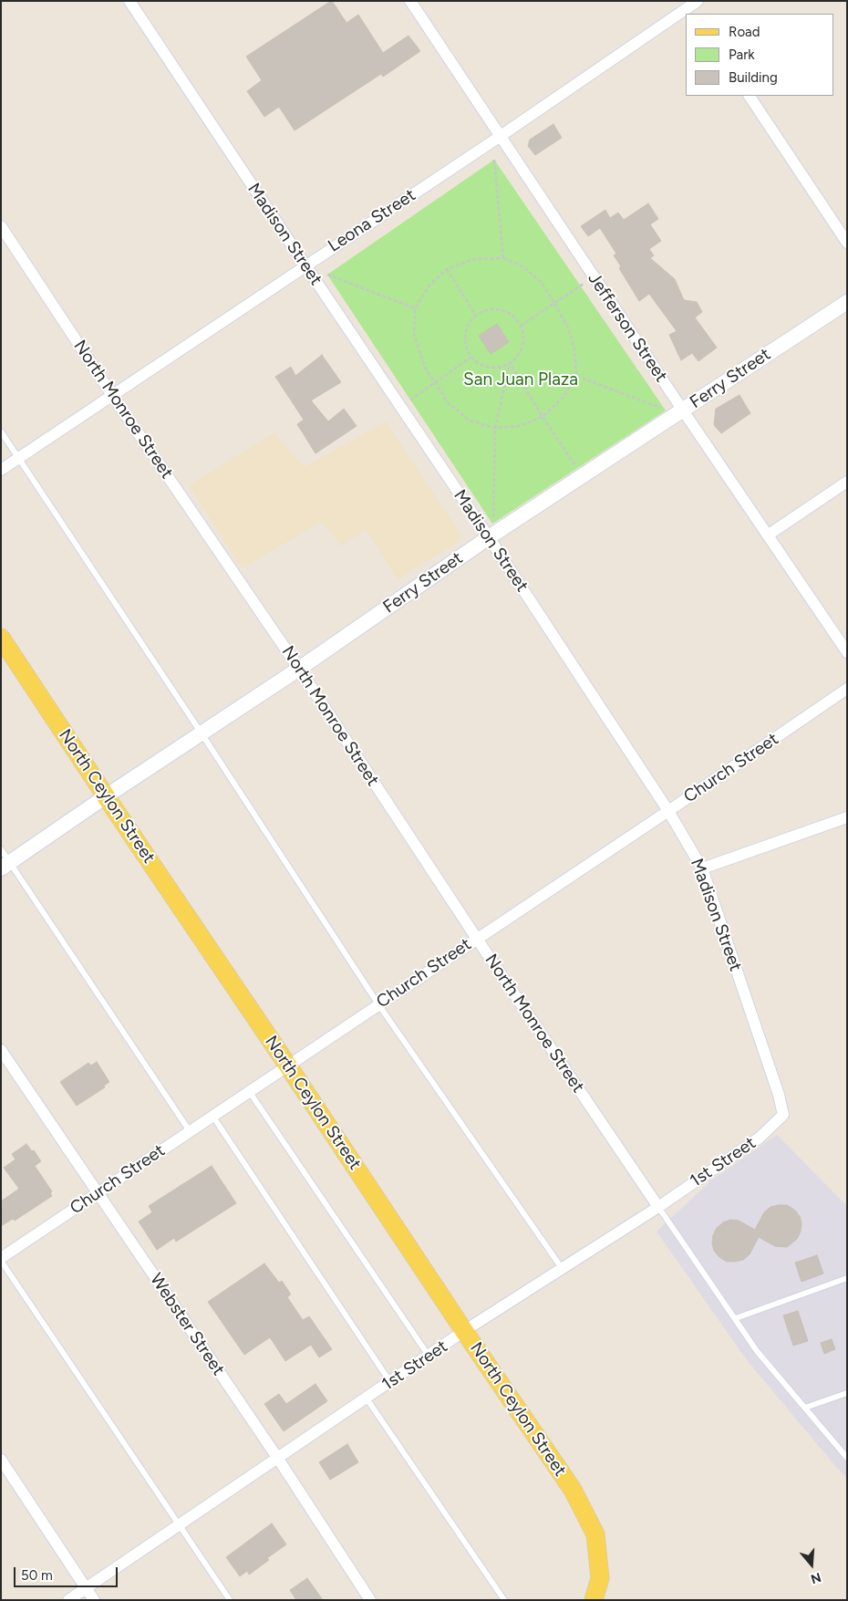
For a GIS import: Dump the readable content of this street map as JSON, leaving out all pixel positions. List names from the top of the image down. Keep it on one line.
{"streets":{"main road":["North Ceylon Street"],"street":["Leona Street","Madison Street","Jefferson Street","Ferry Street","North Monroe Street","Church Street","1st Street","Webster Street"]},"crossings":[["Leona Street","Madison Street"],["Leona Street","Jefferson Street"],["Leona Street","North Monroe Street"],["Madison Street","Ferry Street"],["Madison Street","Church Street"],["Madison Street","1st Street"],["Jefferson Street","Ferry Street"],["Ferry Street","North Monroe Street"],["Ferry Street","North Ceylon Street"],["North Monroe Street","Church Street"],["North Monroe Street","1st Street"],["Church Street","North Ceylon Street"],["Church Street","Webster Street"],["North Ceylon Street","1st Street"],["1st Street","Webster Street"]],"parks":["San Juan Plaza"],"legend":["Road","Park","Building"],"scale_bar":"50 m","north":"bottom"}
